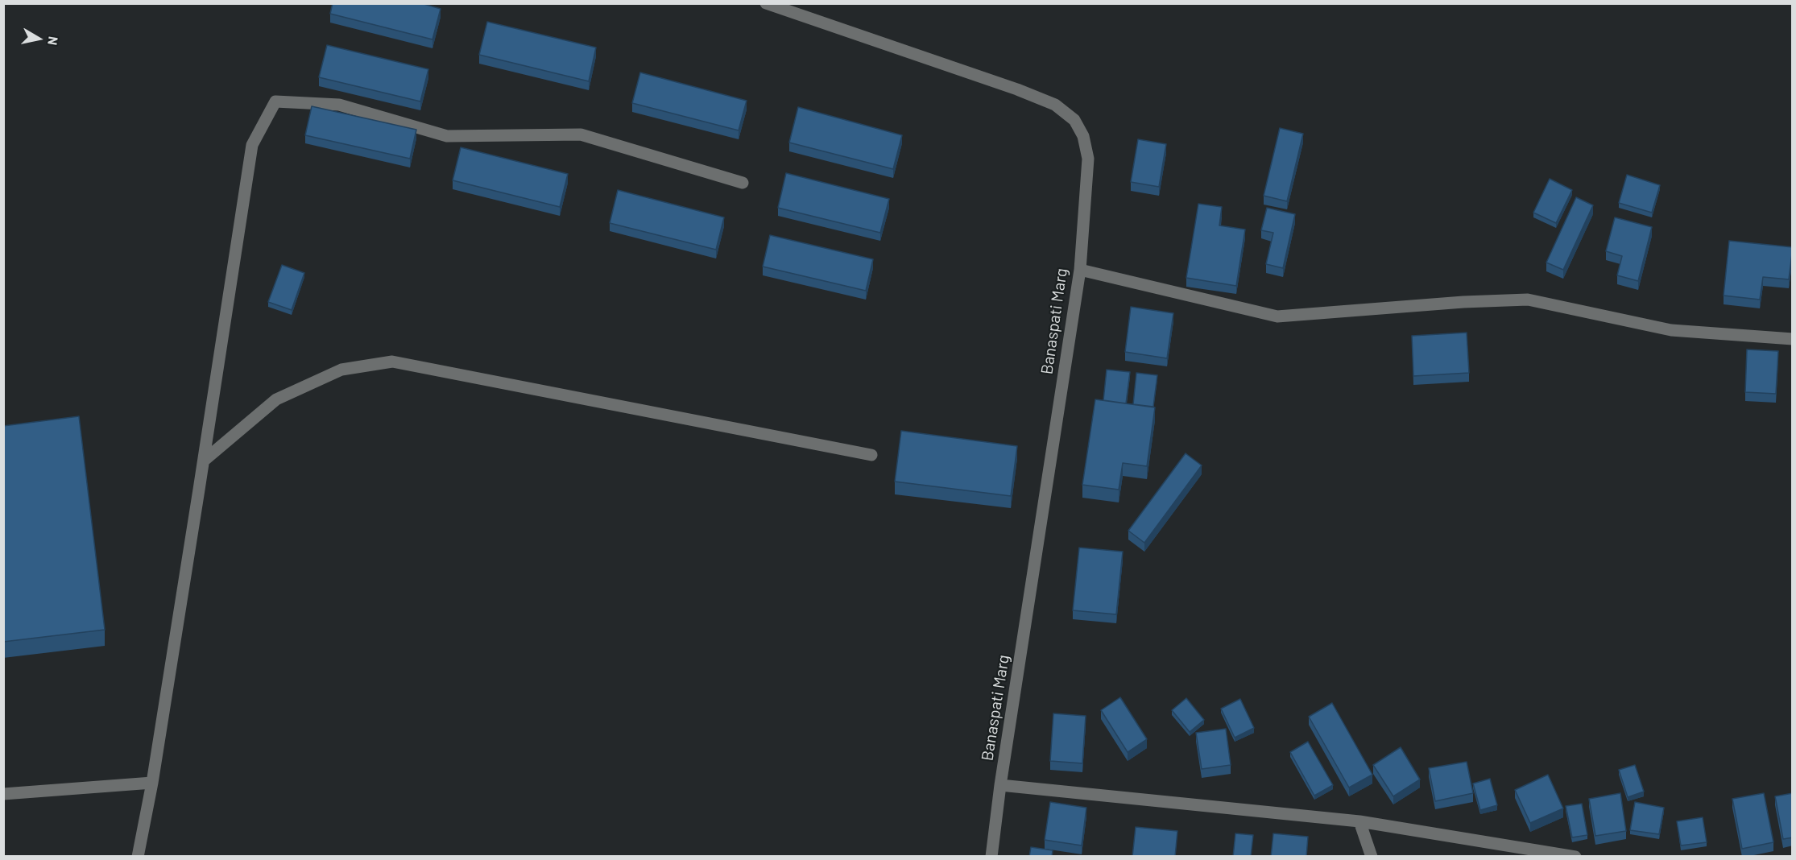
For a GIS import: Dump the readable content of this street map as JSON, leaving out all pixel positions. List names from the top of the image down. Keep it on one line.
{"streets":{"street":["Banaspati Marg"]},"north":"right"}
